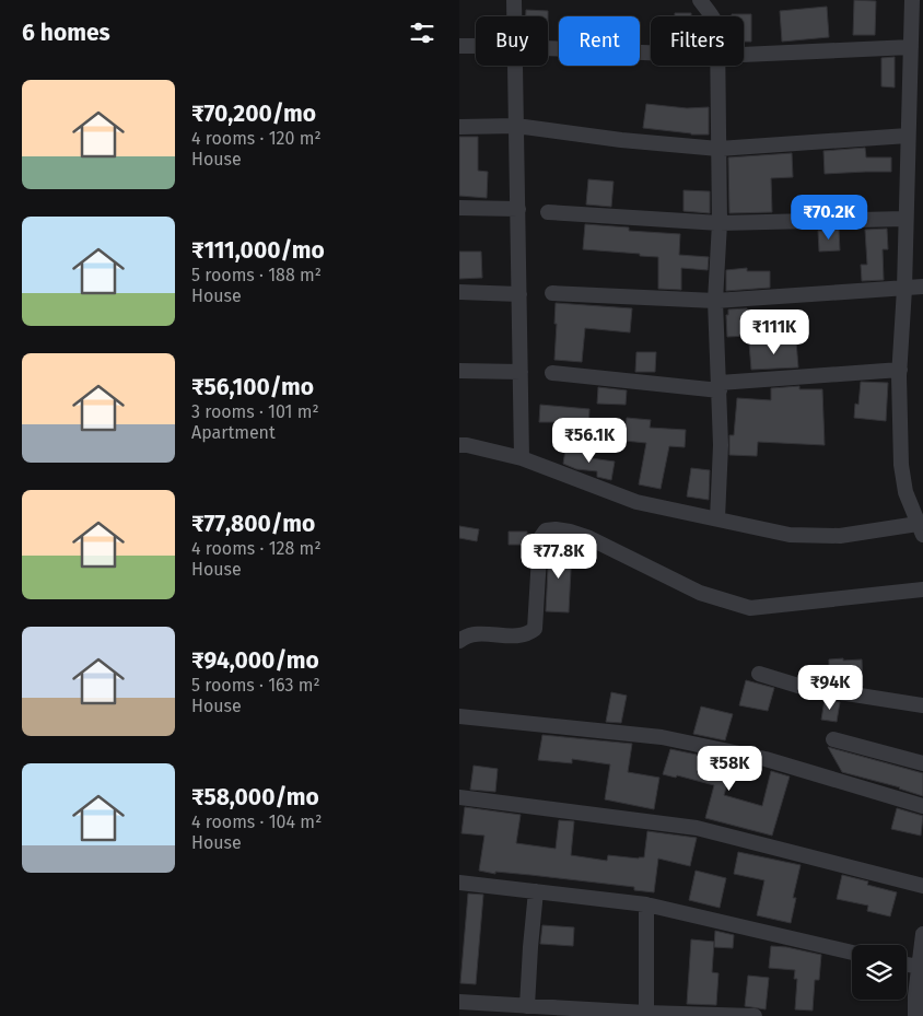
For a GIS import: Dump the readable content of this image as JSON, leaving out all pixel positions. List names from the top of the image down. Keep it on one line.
{"page":{"heading":"6 homes","chip":["Buy","Rent","Filters"],"list":[{"name":"₹70,200/mo","note":"4 rooms · 120 m² · House"},{"name":"₹111,000/mo","note":"5 rooms · 188 m² · House"},{"name":"₹56,100/mo","note":"3 rooms · 101 m² · Apartment"},{"name":"₹77,800/mo","note":"4 rooms · 128 m² · House"},{"name":"₹94,000/mo","note":"5 rooms · 163 m² · House"},{"name":"₹58,000/mo","note":"4 rooms · 104 m² · House"}],"price":["₹70.2K","₹111K","₹56.1K","₹77.8K","₹94K","₹58K"]}}
